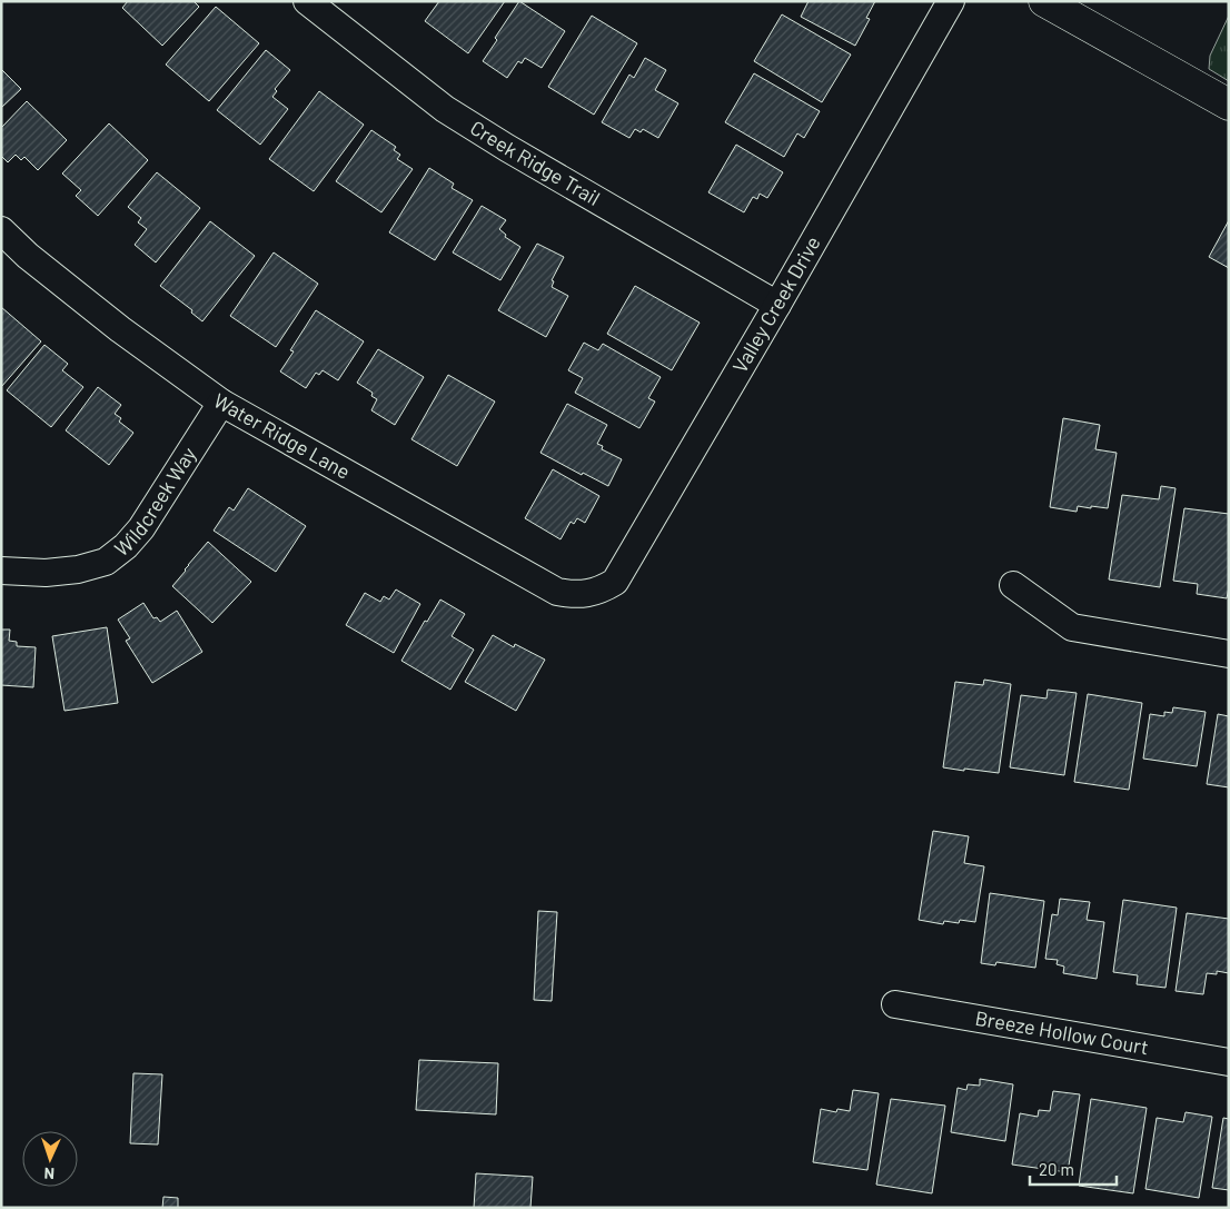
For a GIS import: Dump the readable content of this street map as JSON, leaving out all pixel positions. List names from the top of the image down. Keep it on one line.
{"streets":{"street":["Creek Ridge Trail","Valley Creek Drive","Water Ridge Lane","Wildcreek Way","Breeze Hollow Court"]},"crossings":[["Creek Ridge Trail","Valley Creek Drive"],["Valley Creek Drive","Water Ridge Lane"],["Water Ridge Lane","Wildcreek Way"]],"scale_bar":"20 m","north":"bottom"}
